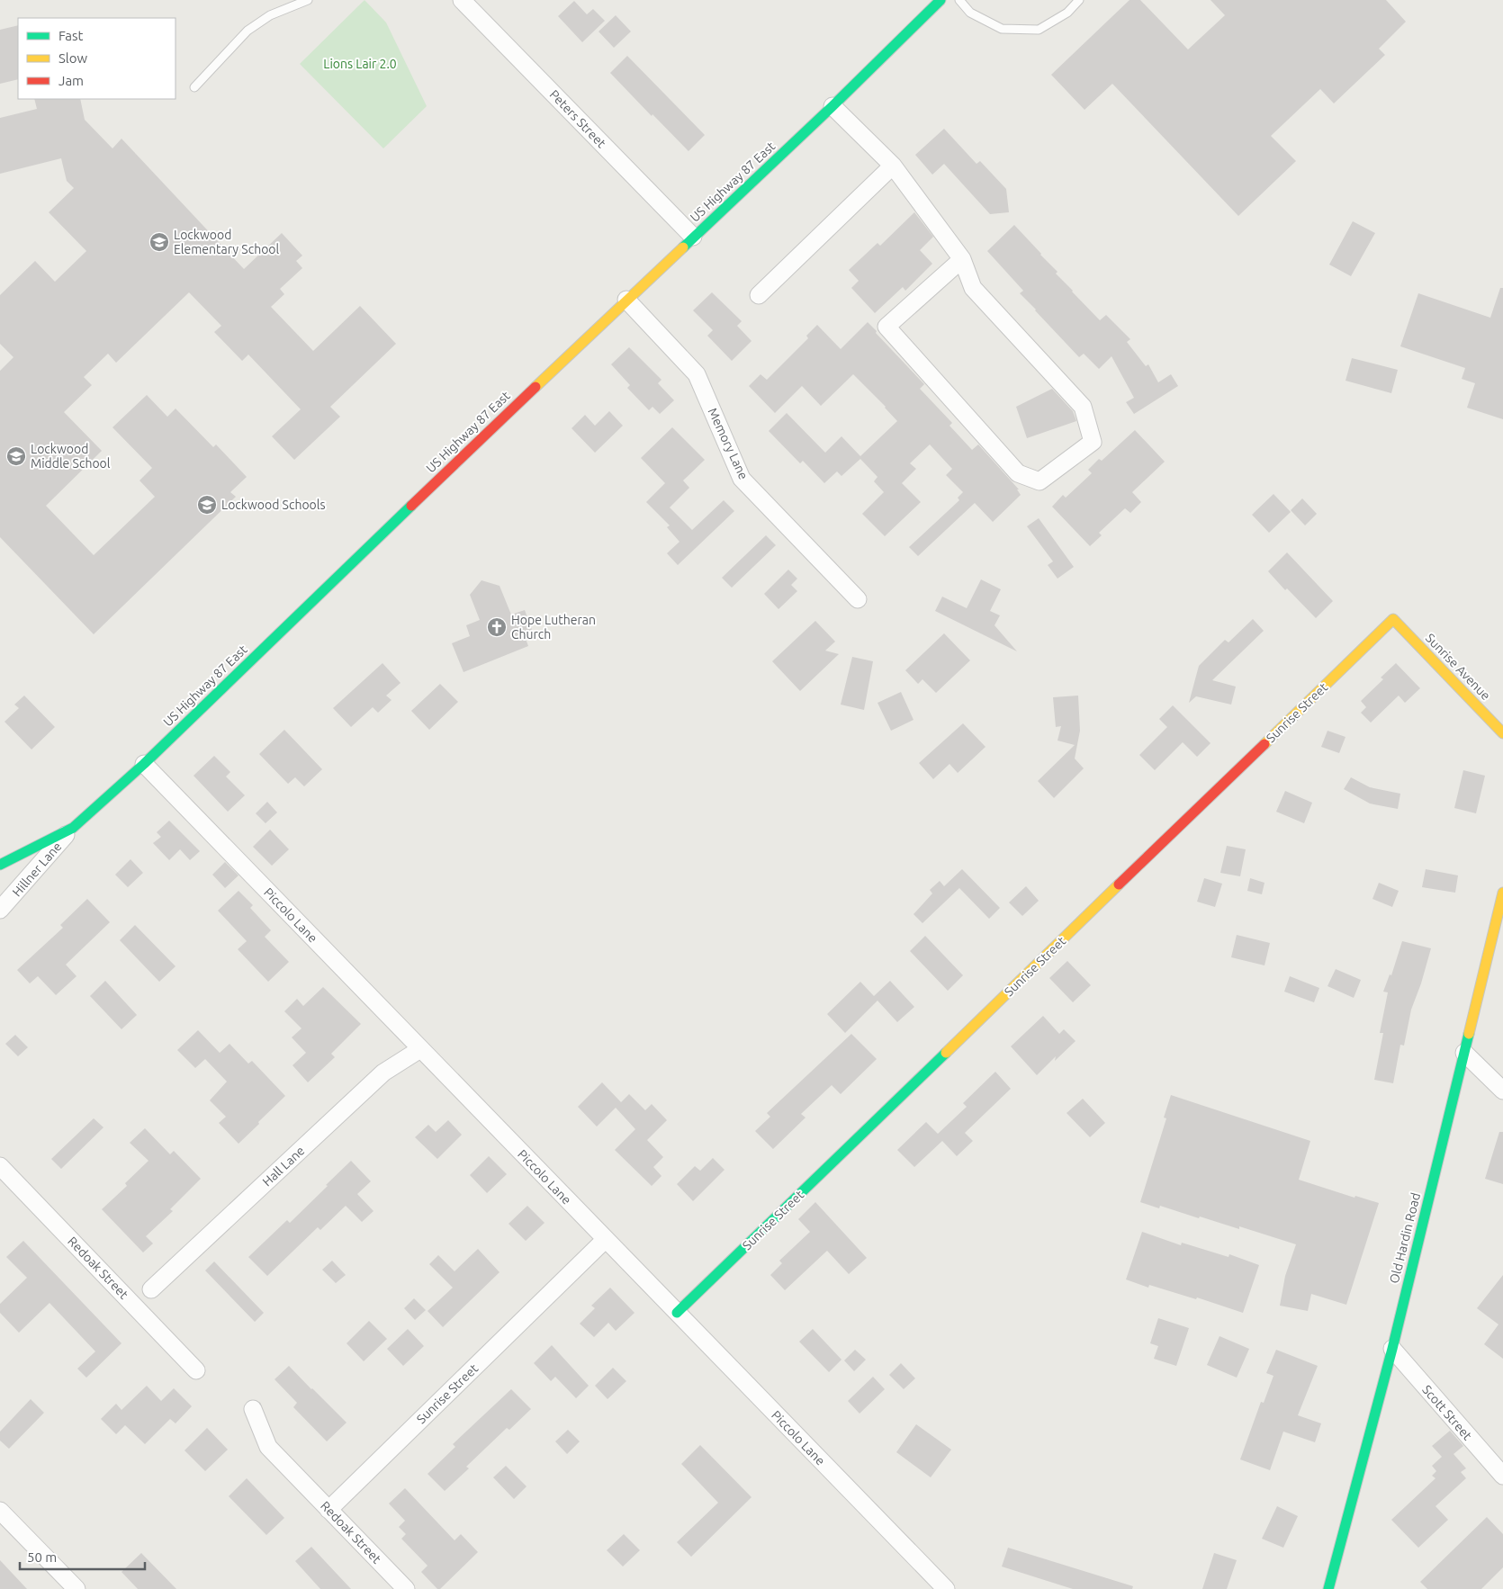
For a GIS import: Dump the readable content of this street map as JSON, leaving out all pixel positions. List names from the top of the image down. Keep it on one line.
{"streets":{"street":["Peters Street","US Highway 87 East","Memory Lane","Sunrise Avenue","Sunrise Street","Hillner Lane","Piccolo Lane","Hall Lane","Old Hardin Road","Redoak Street","Scott Street"]},"crossings":[["Peters Street","US Highway 87 East"],["US Highway 87 East","Memory Lane"],["US Highway 87 East","Hillner Lane"],["US Highway 87 East","Piccolo Lane"],["Sunrise Avenue","Sunrise Street"],["Sunrise Street","Piccolo Lane"],["Sunrise Street","Redoak Street"],["Piccolo Lane","Hall Lane"],["Old Hardin Road","Scott Street"]],"parks":["Lions Lair 2.0"],"places":{"school or university":["Lockwood Elementary School","Lockwood Middle School","Lockwood Schools"],"church":["Hope Lutheran Church"]},"legend":["Fast","Slow","Jam"],"scale_bar":"50 m"}
